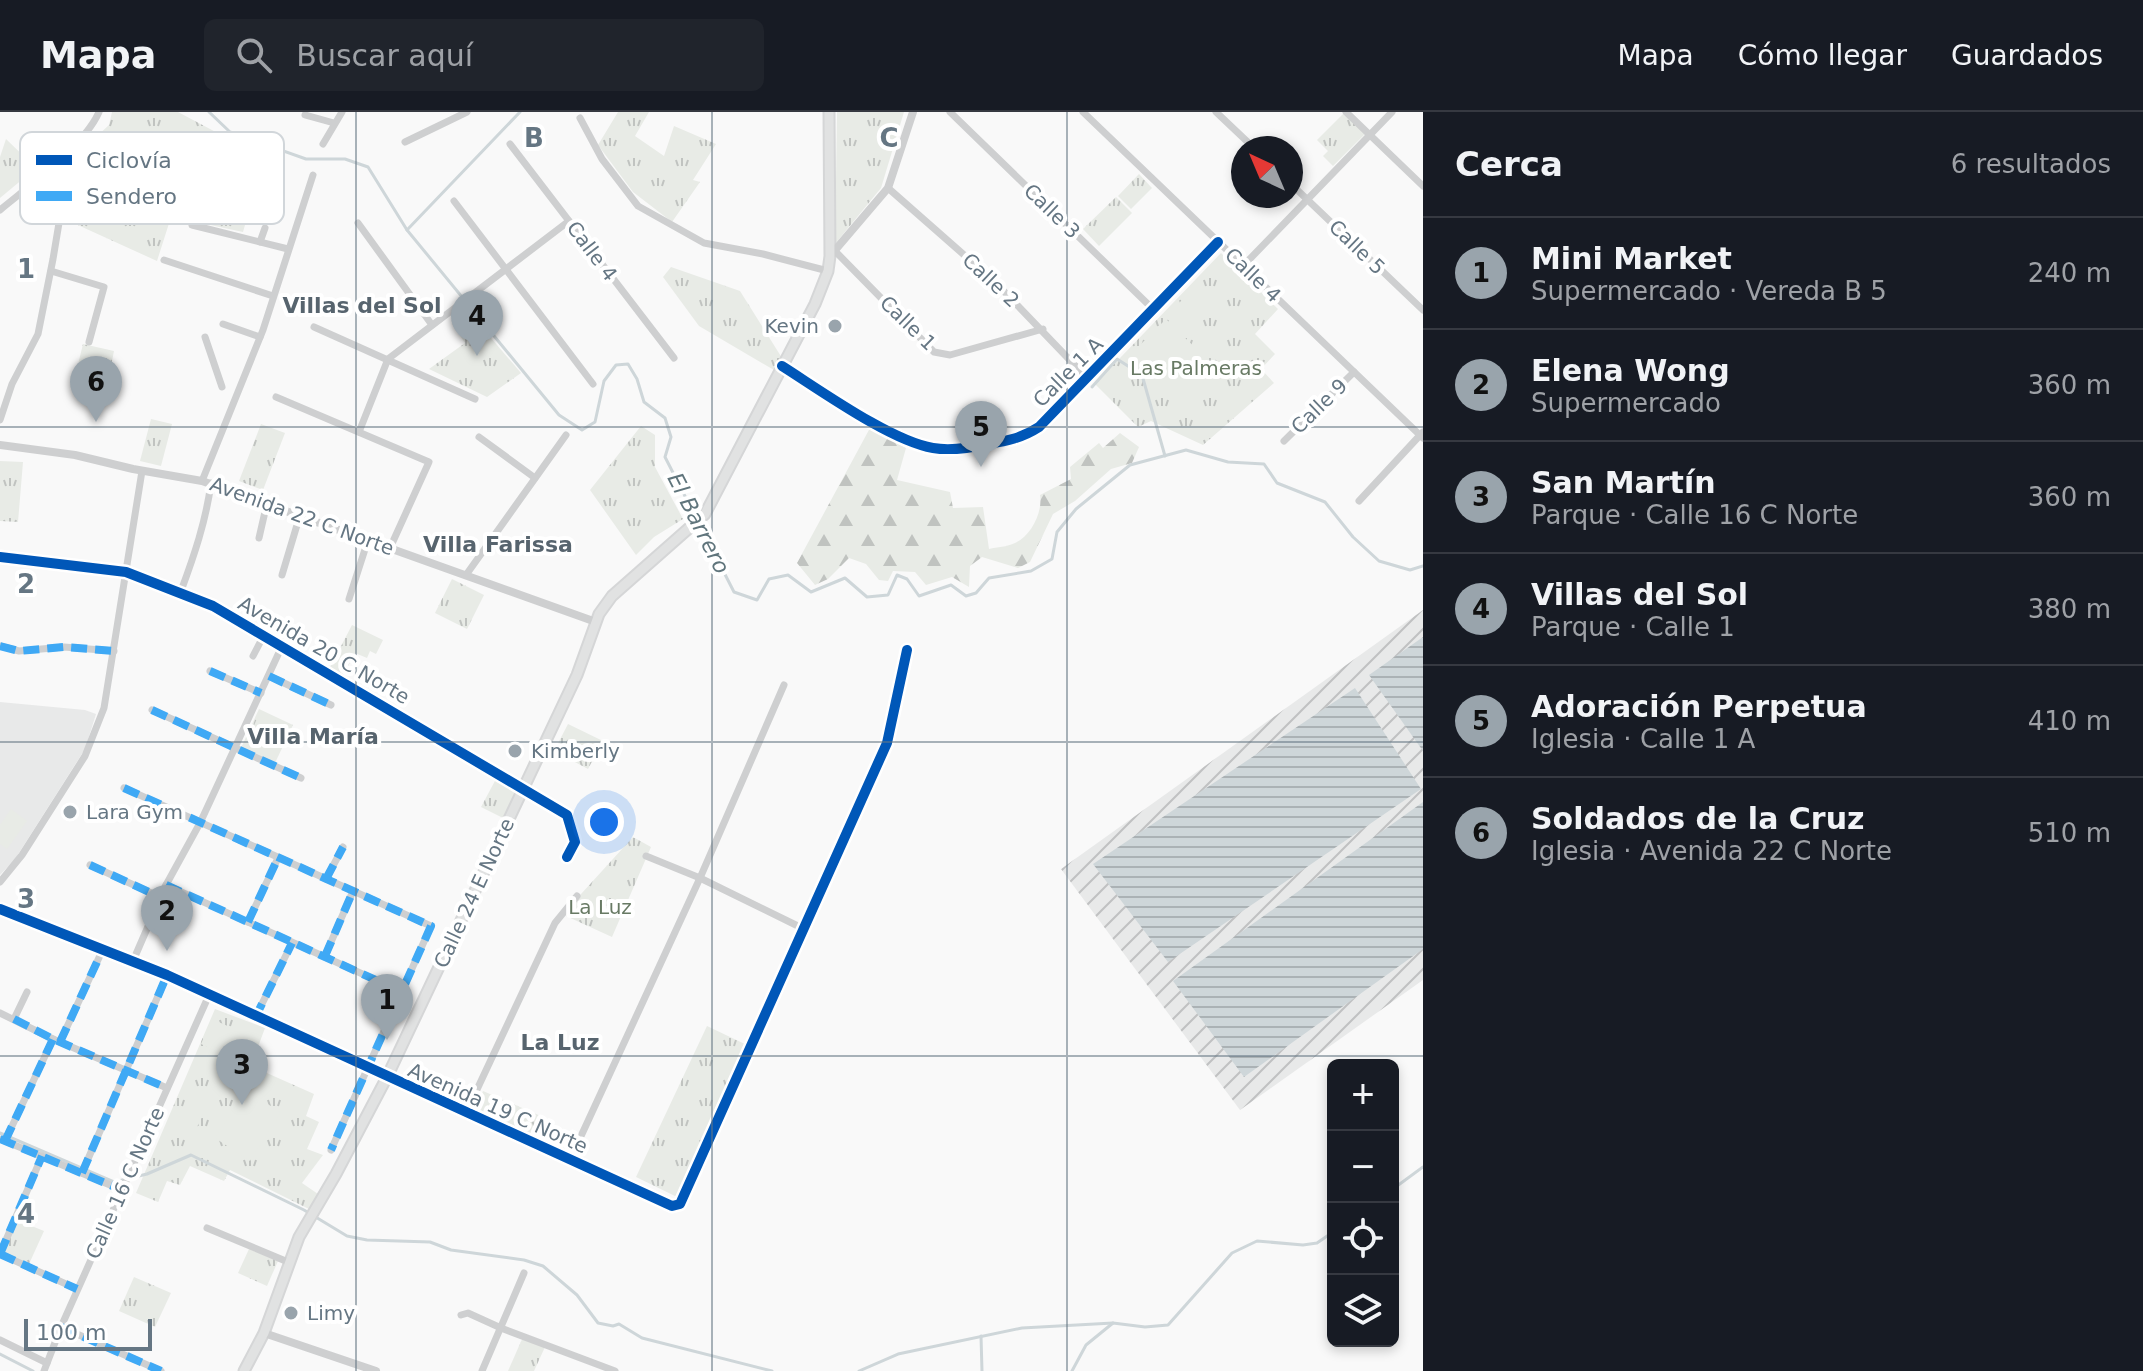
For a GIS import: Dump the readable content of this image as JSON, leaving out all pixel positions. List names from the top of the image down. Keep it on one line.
{"streets":{"main road":["Calle 24 E Norte"],"street":["Calle 3","Calle 5","Calle 4","Calle 2","Calle 1","Calle 1 A","Calle 9","Avenida 22 C Norte","Avenida 20 C Norte","Avenida 19 C Norte","Calle 16 C Norte"]},"crossings":[["Calle 3","Calle 1 A"],["Calle 4","Calle 1 A"],["Calle 4","Calle 9"],["Calle 2","Calle 1"],["Calle 2","Calle 1 A"],["Calle 1 A","Calle 24 E Norte"],["Avenida 22 C Norte","Calle 24 E Norte"],["Avenida 20 C Norte","Calle 24 E Norte"],["Calle 24 E Norte","Avenida 19 C Norte"],["Avenida 19 C Norte","Calle 16 C Norte"]],"districts":["Villas del Sol","Villa Farissa","Villa María","La Luz"],"water":["El Barrero"],"parks":["Las Palmeras","La Luz"],"places":["Kevin","Kimberly","Lara Gym","Limy"],"legend":["Ciclovía","Sendero"],"scale_bar":"100 m","north":"top left","page":{"header":"Mapa","search":"Buscar aquí","nav":["Mapa","Cómo llegar","Guardados"],"heading":["Cerca","6 resultados"],"list":[{"mark":"1","name":"Mini Market","note":"Supermercado · Vereda B 5","value":"240 m"},{"mark":"2","name":"Elena Wong","note":"Supermercado","value":"360 m"},{"mark":"3","name":"San Martín","note":"Parque · Calle 16 C Norte","value":"360 m"},{"mark":"4","name":"Villas del Sol","note":"Parque · Calle 1","value":"380 m"},{"mark":"5","name":"Adoración Perpetua","note":"Iglesia · Calle 1 A","value":"410 m"},{"mark":"6","name":"Soldados de la Cruz","note":"Iglesia · Avenida 22 C Norte","value":"510 m"}],"pins":["4","6","5","2","1","3"],"map_buttons":["+","−"],"scale":"100 m"},"grid":{"columns":["B","C"],"rows":["1","2","3","4"]}}
